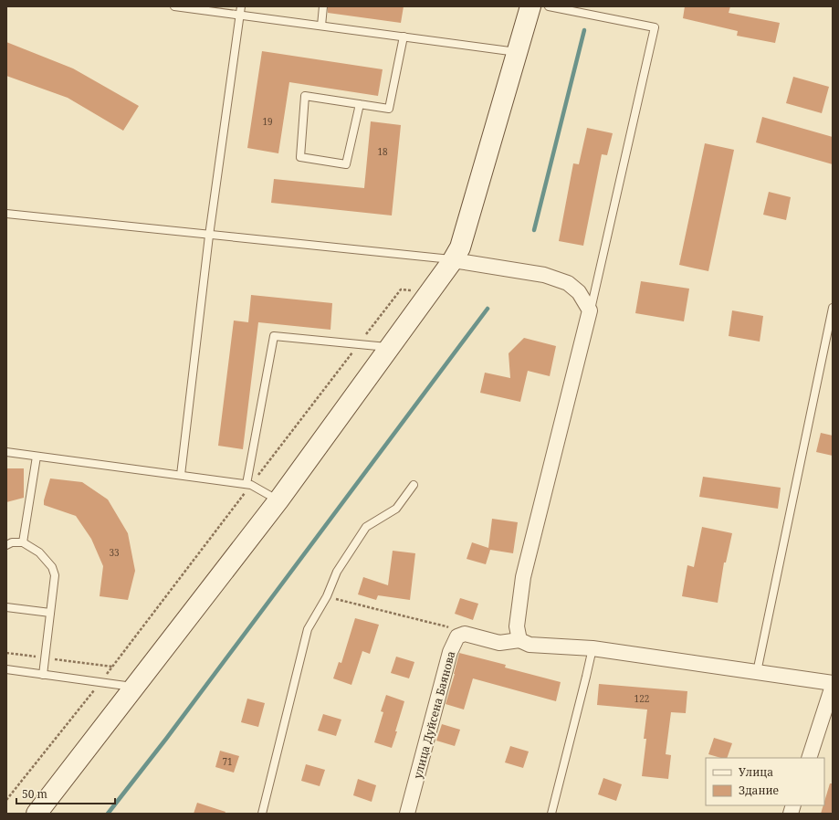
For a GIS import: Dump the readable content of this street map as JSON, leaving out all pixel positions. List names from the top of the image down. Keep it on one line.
{"streets":{"street":["улица Дуйсена Баянова"]},"house_numbers":["19","18","33","122","71"],"legend":["Улица","Здание"],"scale_bar":"50 m"}
